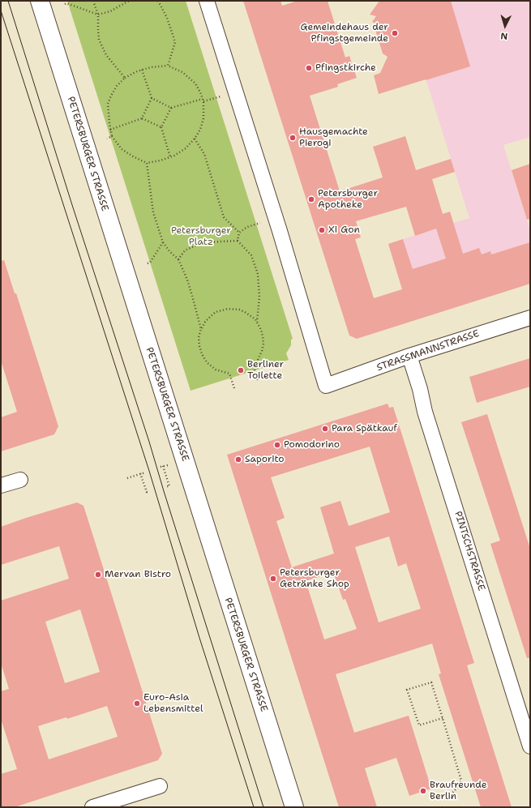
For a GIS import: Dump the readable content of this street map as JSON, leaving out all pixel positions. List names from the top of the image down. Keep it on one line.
{"streets":{"main road":["PETERSBURGER STRASSE"],"street":["STRASSMANNSTRASSE","PINTSCHSTRASSE"]},"crossings":[["STRASSMANNSTRASSE","PINTSCHSTRASSE"]],"parks":["Petersburger Platz"],"places":["Gemeindehaus der Pfingstgemeinde","Pfingstkirche","Hausgemachte Pierogi","Petersburger Apotheke","Xi Gon","Berliner Toilette","Para Spätkauf","Pomodorino","Saporito","Mervan Bistro","Petersburger Getränke Shop","Euro-Asia Lebensmittel","Braufreunde Berlin"],"north":"bottom"}
